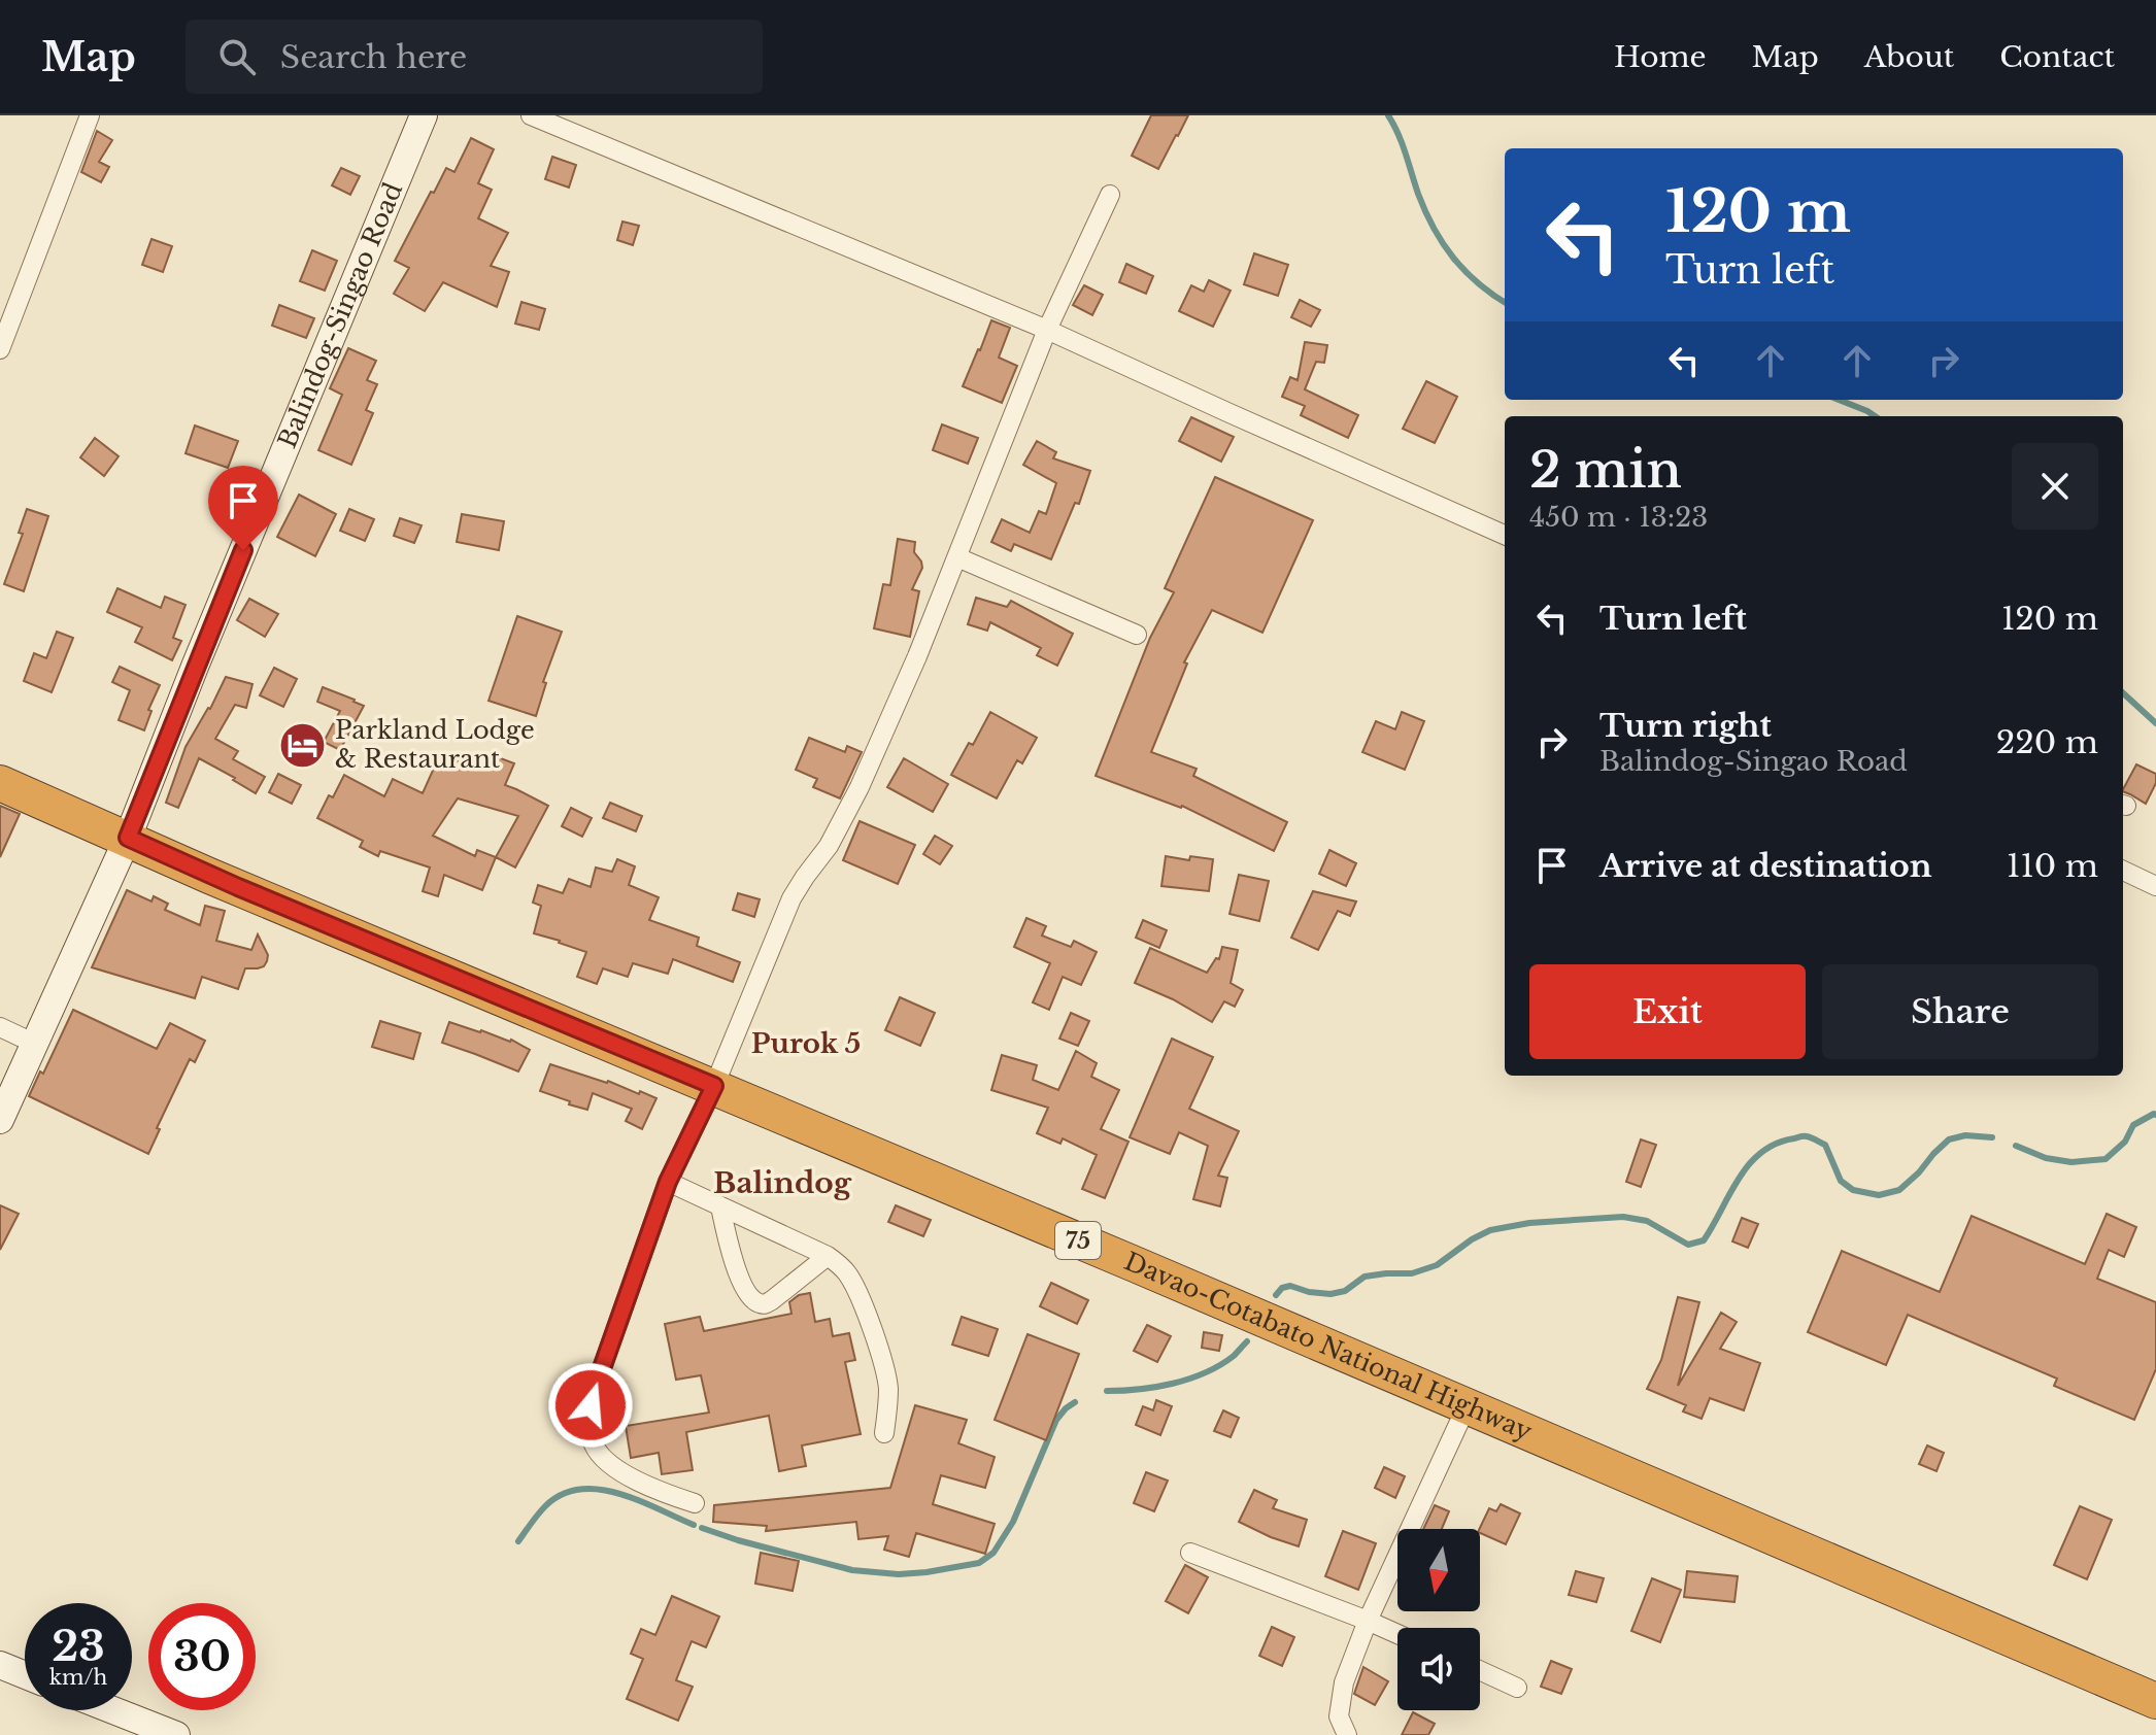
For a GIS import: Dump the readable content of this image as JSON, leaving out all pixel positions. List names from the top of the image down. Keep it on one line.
{"streets":{"highway":["75","Davao-Cotabato National Highway"],"street":["Balindog-Singao Road"]},"crossings":[["Balindog-Singao Road","Davao-Cotabato National Highway"]],"districts":["Purok 5","Balindog"],"places":{"hotel":["Parkland Lodge & Restaurant"]},"north":"bottom","page":{"header":"Map","search":"Search here","nav":["Home","Map","About","Contact"],"turn":["120 m","Turn left"],"heading":["2 min","450 m · 13:23"],"list":[{"name":"Turn left","value":"120 m"},{"name":"Turn right","note":"Balindog-Singao Road","value":"220 m"},{"name":"Arrive at destination","value":"110 m"}],"buttons":["Exit","Share"],"speed":"23 km/h","limit":"30"}}
